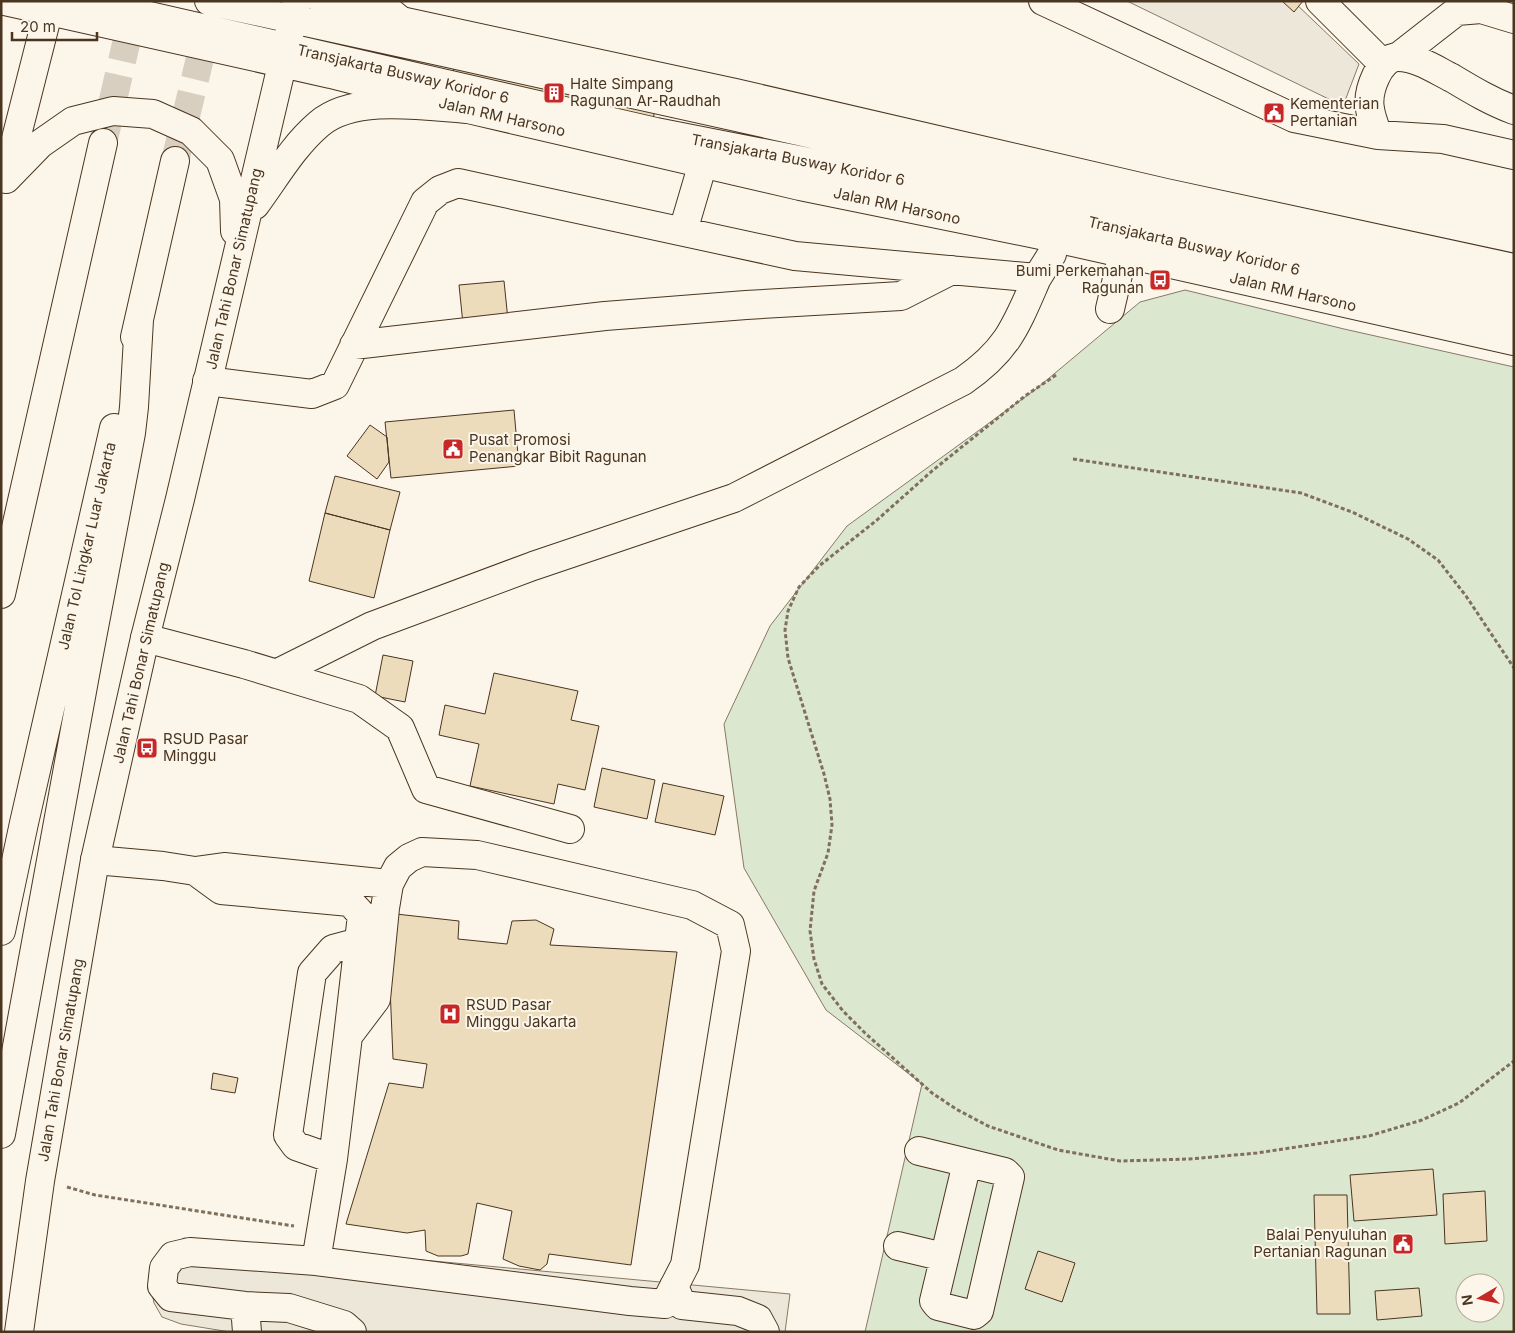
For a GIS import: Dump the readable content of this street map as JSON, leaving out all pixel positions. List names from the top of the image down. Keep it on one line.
{"streets":{"main road":["Transjakarta Busway Koridor 6","Jalan RM Harsono","Jalan Tahi Bonar Simatupang","Jalan Tol Lingkar Luar Jakarta"]},"crossings":[["Transjakarta Busway Koridor 6","Jalan RM Harsono"],["Transjakarta Busway Koridor 6","Jalan Tahi Bonar Simatupang"],["Jalan RM Harsono","Jalan Tahi Bonar Simatupang"]],"places":{"building":["Halte Simpang Ragunan Ar-Raudhah"],"public building":["Kementerian Pertanian","Pusat Promosi Penangkar Bibit Ragunan","Balai Penyuluhan Pertanian Ragunan"],"bus stop":["Bumi Perkemahan Ragunan","RSUD Pasar Minggu"],"hospital":["RSUD Pasar Minggu Jakarta"]},"scale_bar":"20 m","north":"left"}
